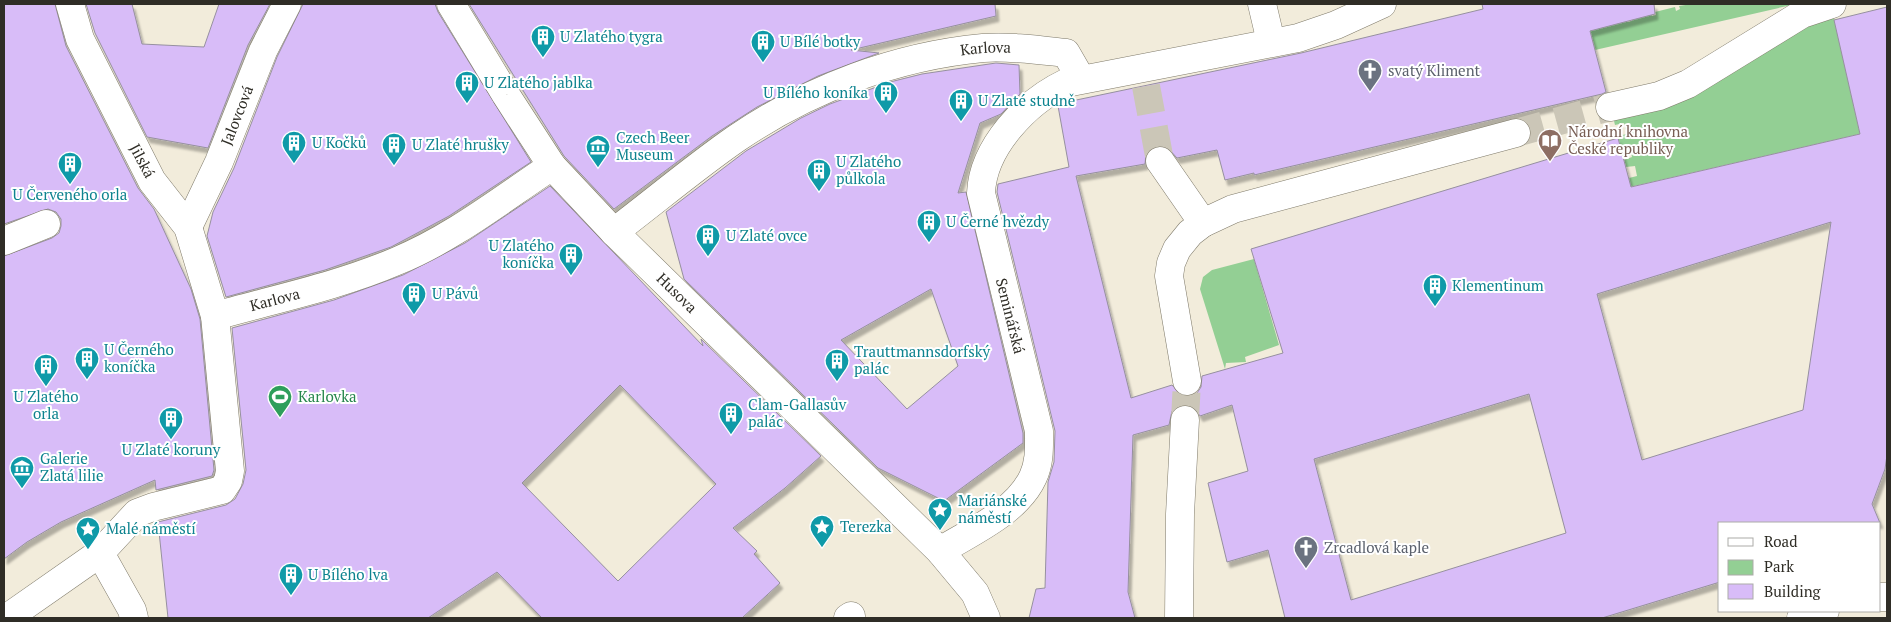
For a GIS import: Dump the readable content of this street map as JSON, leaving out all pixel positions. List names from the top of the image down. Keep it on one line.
{"streets":{"street":["Karlova","Jalovcová","Jilská","Husova","Seminářská"]},"crossings":[["Karlova","Jilská"],["Karlova","Husova"],["Karlova","Seminářská"],["Jalovcová","Jilská"],["Husova","Seminářská"]],"places":{"building":["U Zlatého tygra","U Bílé botky","U Zlatého jablka","U Bílého koníka","U Zlaté studně","U Kočků","U Zlaté hrušky","U Červeného orla","U Zlatého půlkola","U Černé hvězdy","U Zlaté ovce","U Zlatého koníčka","Klementinum","U Pávů","U Černého koníčka","Trauttmannsdorfský palác","U Zlatého orla","Clam-Gallasův palác","U Zlaté koruny","U Bílého lva"],"church":["svatý Kliment","Zrcadlová kaple"],"library":["Národní knihovna České republiky"],"museum":["Czech Beer Museum","Galerie Zlatá lilie"],"sports":["Karlovka"],"place":["Mariánské náměstí","Terezka","Malé náměstí"]},"legend":["Road","Park","Building"]}
